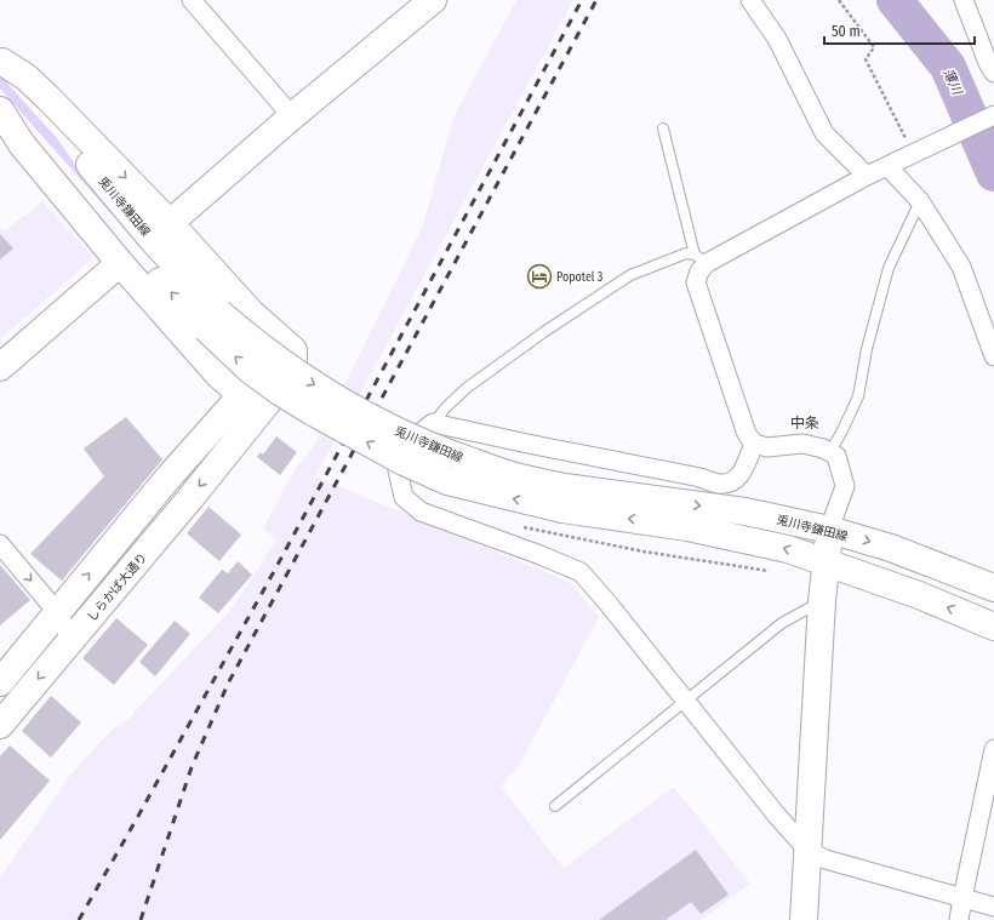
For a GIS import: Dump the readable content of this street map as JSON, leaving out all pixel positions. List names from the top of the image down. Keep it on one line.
{"streets":{"street":["兎川寺鎌田線","しらかば大通り"]},"districts":["中条"],"water":["薄川"],"places":{"hotel":["Popotel 3"]},"scale_bar":"50 m"}
